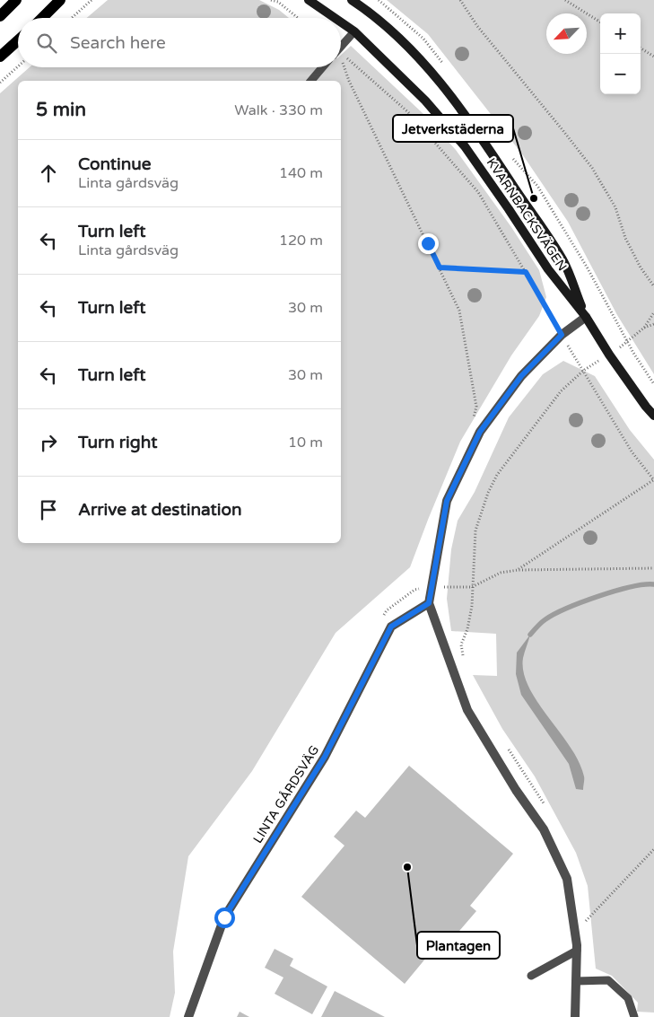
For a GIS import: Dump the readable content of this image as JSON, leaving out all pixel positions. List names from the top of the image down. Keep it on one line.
{"streets":{"street":["KVARNBACKSVÄGEN","LINTA GÅRDSVÄG"]},"places":["Jetverkstäderna","Plantagen"],"north":"bottom left","page":{"map_buttons":["+","−"],"search":"Search here","heading":["5 min","Walk · 330 m"],"list":[["Continue","Linta gårdsväg","140 m"],["Turn left","Linta gårdsväg","120 m"],["Turn left","30 m"],["Turn left","30 m"],["Turn right","10 m"],"Arrive at destination"]}}
